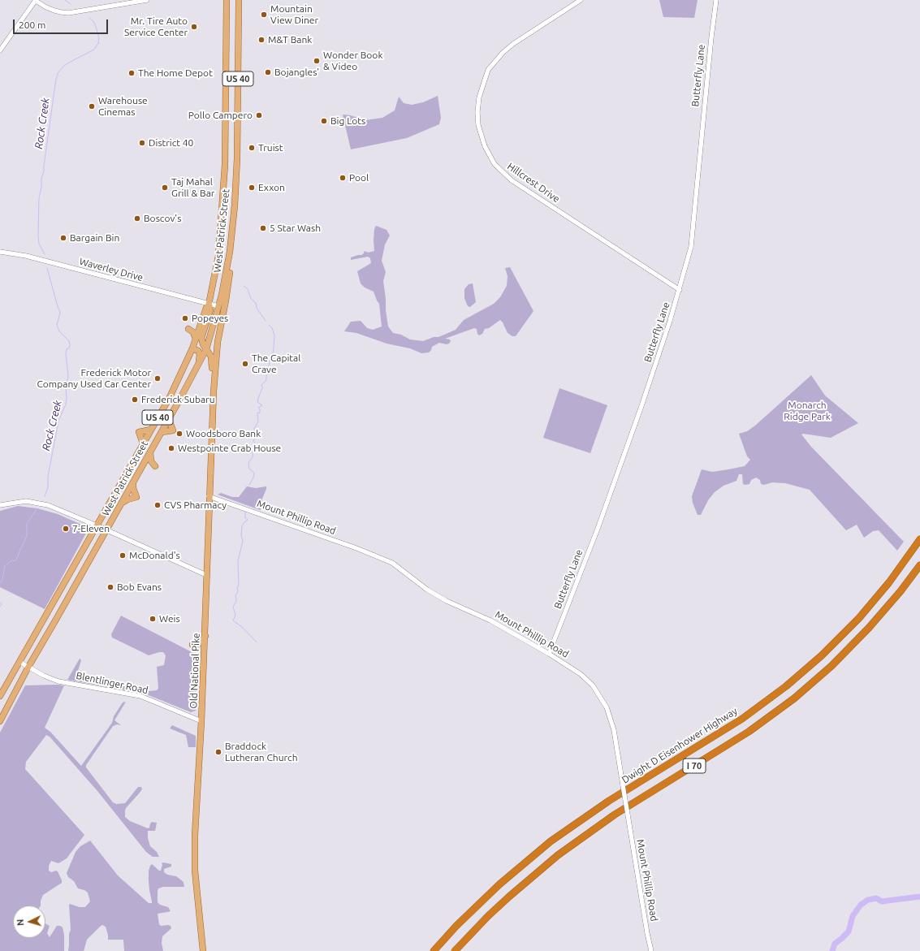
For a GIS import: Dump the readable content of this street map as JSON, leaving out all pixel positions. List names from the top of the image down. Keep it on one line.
{"streets":{"highway":["Dwight D Eisenhower Highway","I 70"],"main road":["US 40","West Patrick Street","Old National Pike"],"street":["Butterfly Lane","Hillcrest Drive","Waverley Drive","Mount Phillip Road","Blentlinger Road"]},"crossings":[["Butterfly Lane","Hillcrest Drive"],["Butterfly Lane","Mount Phillip Road"],["US 40","West Patrick Street"],["US 40","Blentlinger Road"],["West Patrick Street","Waverley Drive"],["West Patrick Street","Blentlinger Road"],["Mount Phillip Road","Old National Pike"],["Old National Pike","Blentlinger Road"]],"water":["Rock Creek"],"parks":["Monarch Ridge Park"],"places":["Mountain View Diner","Mr. Tire Auto Service Center","M&T Bank","Wonder Book & Video","Bojangles'","The Home Depot","Warehouse Cinemas","Pollo Campero","Big Lots","District 40","Truist","Pool","Taj Mahal Grill & Bar","Exxon","Boscov's","5 Star Wash","Bargain Bin","Popeyes","The Capital Crave","Frederick Motor Company Used Car Center","Frederick Subaru","Woodsboro Bank","Westpointe Crab House","CVS Pharmacy","7-Eleven","McDonald's","Bob Evans","Weis","Braddock Lutheran Church"],"scale_bar":"200 m","north":"left"}
